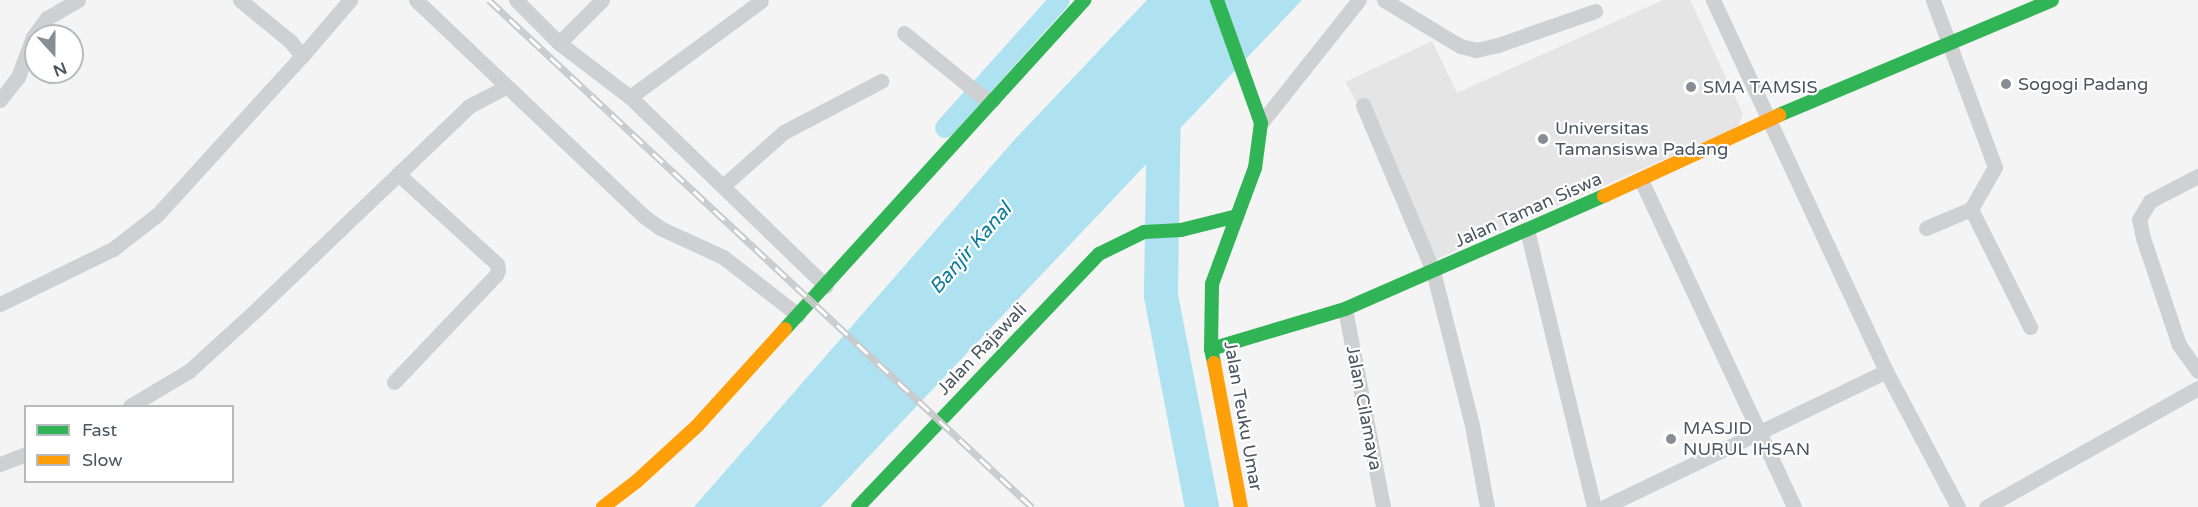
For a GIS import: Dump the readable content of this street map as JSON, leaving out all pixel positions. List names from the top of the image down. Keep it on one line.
{"streets":{"street":["Jalan Taman Siswa","Jalan Rajawali","Jalan Cilamaya","Jalan Teuku Umar"]},"crossings":[["Jalan Taman Siswa","Jalan Cilamaya"],["Jalan Taman Siswa","Jalan Teuku Umar"],["Jalan Rajawali","Jalan Teuku Umar"]],"water":["Banjir Kanal"],"places":["Sogogi Padang","SMA TAMSIS","Universitas Tamansiswa Padang","MASJID NURUL IHSAN"],"legend":["Fast","Slow"],"north":"bottom"}
